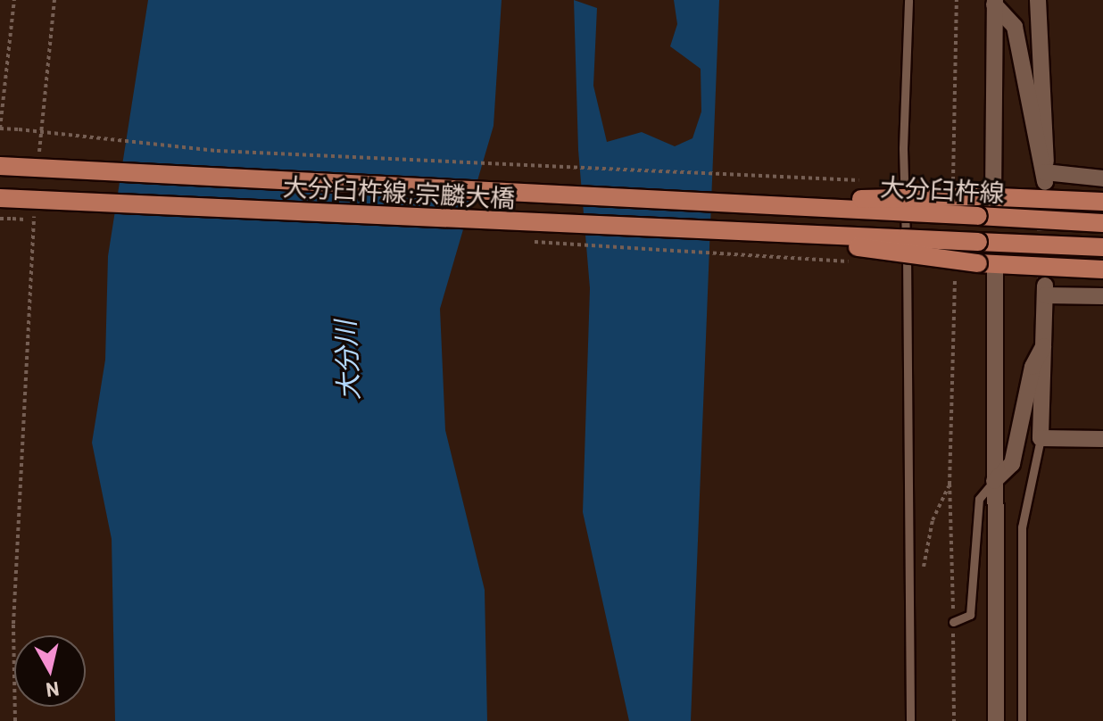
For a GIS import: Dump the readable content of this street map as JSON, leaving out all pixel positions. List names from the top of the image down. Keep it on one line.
{"streets":{"main road":["大分臼杵線","大分臼杵線;宗麟大橋"]},"crossings":[["大分臼杵線","大分臼杵線;宗麟大橋"]],"water":["大分川"],"north":"bottom"}
